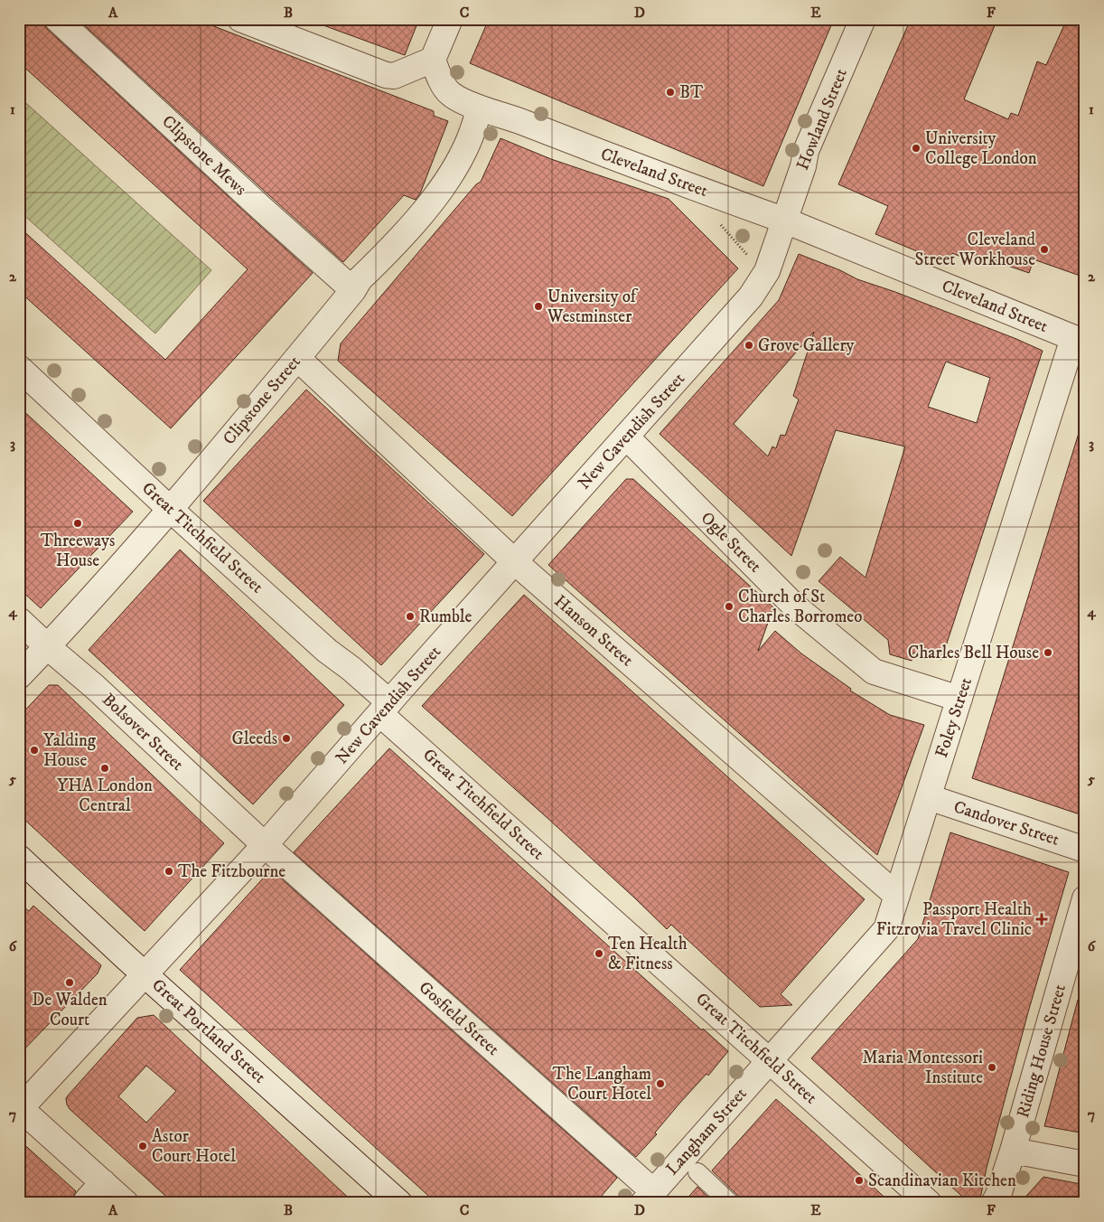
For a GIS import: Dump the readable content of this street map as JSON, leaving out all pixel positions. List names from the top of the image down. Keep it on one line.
{"streets":{"street":["Howland Street","Clipstone Mews","Cleveland Street","Clipstone Street","New Cavendish Street","Great Titchfield Street","Ogle Street","Hanson Street","Foley Street","Bolsover Street","Candover Street","Gosfield Street","Great Portland Street","Riding House Street","Langham Street"]},"crossings":[["Howland Street","Cleveland Street"],["Howland Street","New Cavendish Street"],["Clipstone Mews","Clipstone Street"],["Cleveland Street","Clipstone Street"],["Cleveland Street","New Cavendish Street"],["Cleveland Street","Foley Street"],["Clipstone Street","Great Titchfield Street"],["Clipstone Street","Hanson Street"],["Clipstone Street","Bolsover Street"],["New Cavendish Street","Great Titchfield Street"],["New Cavendish Street","Ogle Street"],["New Cavendish Street","Hanson Street"],["New Cavendish Street","Bolsover Street"],["New Cavendish Street","Gosfield Street"],["New Cavendish Street","Great Portland Street"],["Great Titchfield Street","Foley Street"],["Great Titchfield Street","Langham Street"],["Ogle Street","Foley Street"],["Hanson Street","Foley Street"],["Foley Street","Candover Street"],["Foley Street","Langham Street"],["Bolsover Street","Gosfield Street"],["Gosfield Street","Langham Street"]],"places":{"other":["BT","University College London","Cleveland Street Workhouse","University of Westminster","Grove Gallery","Threeways House","Church of St Charles Borromeo","Rumble","Charles Bell House","Gleeds","Yalding House","YHA London Central","The Fitzbourne","Ten Health & Fitness","De Walden Court","Maria Montessori Institute","The Langham Court Hotel","Astor Court Hotel","Scandinavian Kitchen"],"health":["Passport Health Fitzrovia Travel Clinic"]},"grid":{"columns":["A","B","C","D","E","F"],"rows":["1","2","3","4","5","6","7"]}}
